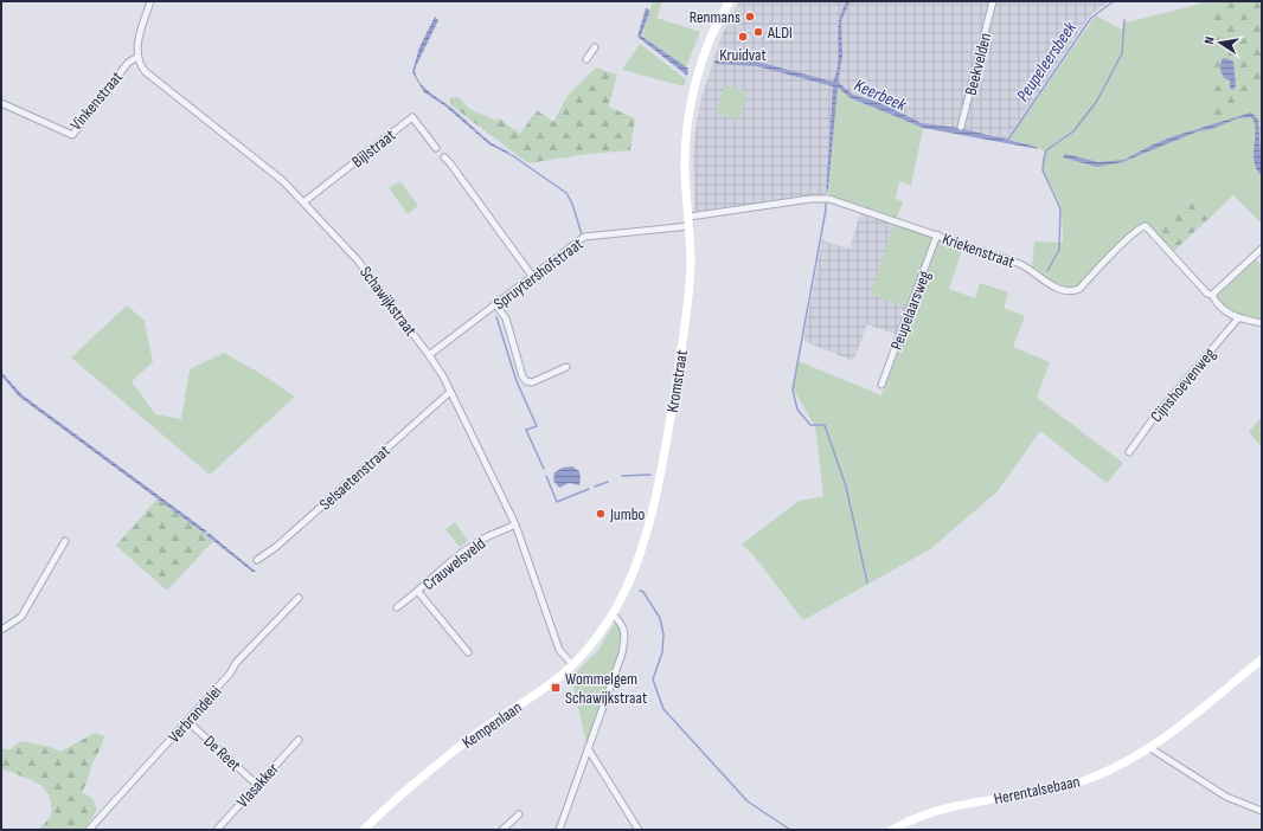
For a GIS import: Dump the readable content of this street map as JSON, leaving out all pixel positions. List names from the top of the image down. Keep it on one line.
{"streets":{"main road":["Kromstraat","Kempenlaan","Herentalsebaan"],"street":["Beekvelden","Vinkenstraat","Bijlstraat","Kriekenstraat","Spruytershofstraat","Schawijkstraat","Peupelaarsweg","Cijnshoevenweg","Selsaetenstraat","Crauwelsveld","Verbrandelei","De Reet","Vlasakker"]},"crossings":[["Vinkenstraat","Schawijkstraat"],["Bijlstraat","Schawijkstraat"],["Kriekenstraat","Peupelaarsweg"],["Kriekenstraat","Kromstraat"],["Spruytershofstraat","Schawijkstraat"],["Spruytershofstraat","Kromstraat"],["Schawijkstraat","Selsaetenstraat"],["Schawijkstraat","Crauwelsveld"],["Schawijkstraat","Kempenlaan"],["Kromstraat","Kempenlaan"],["Verbrandelei","De Reet"],["De Reet","Vlasakker"]],"water":["Peupeleersbeek","Keerbeek"],"places":{"other":["Renmans","ALDI","Kruidvat","Jumbo"],"transit":["Wommelgem Schawijkstraat"]},"north":"left"}
